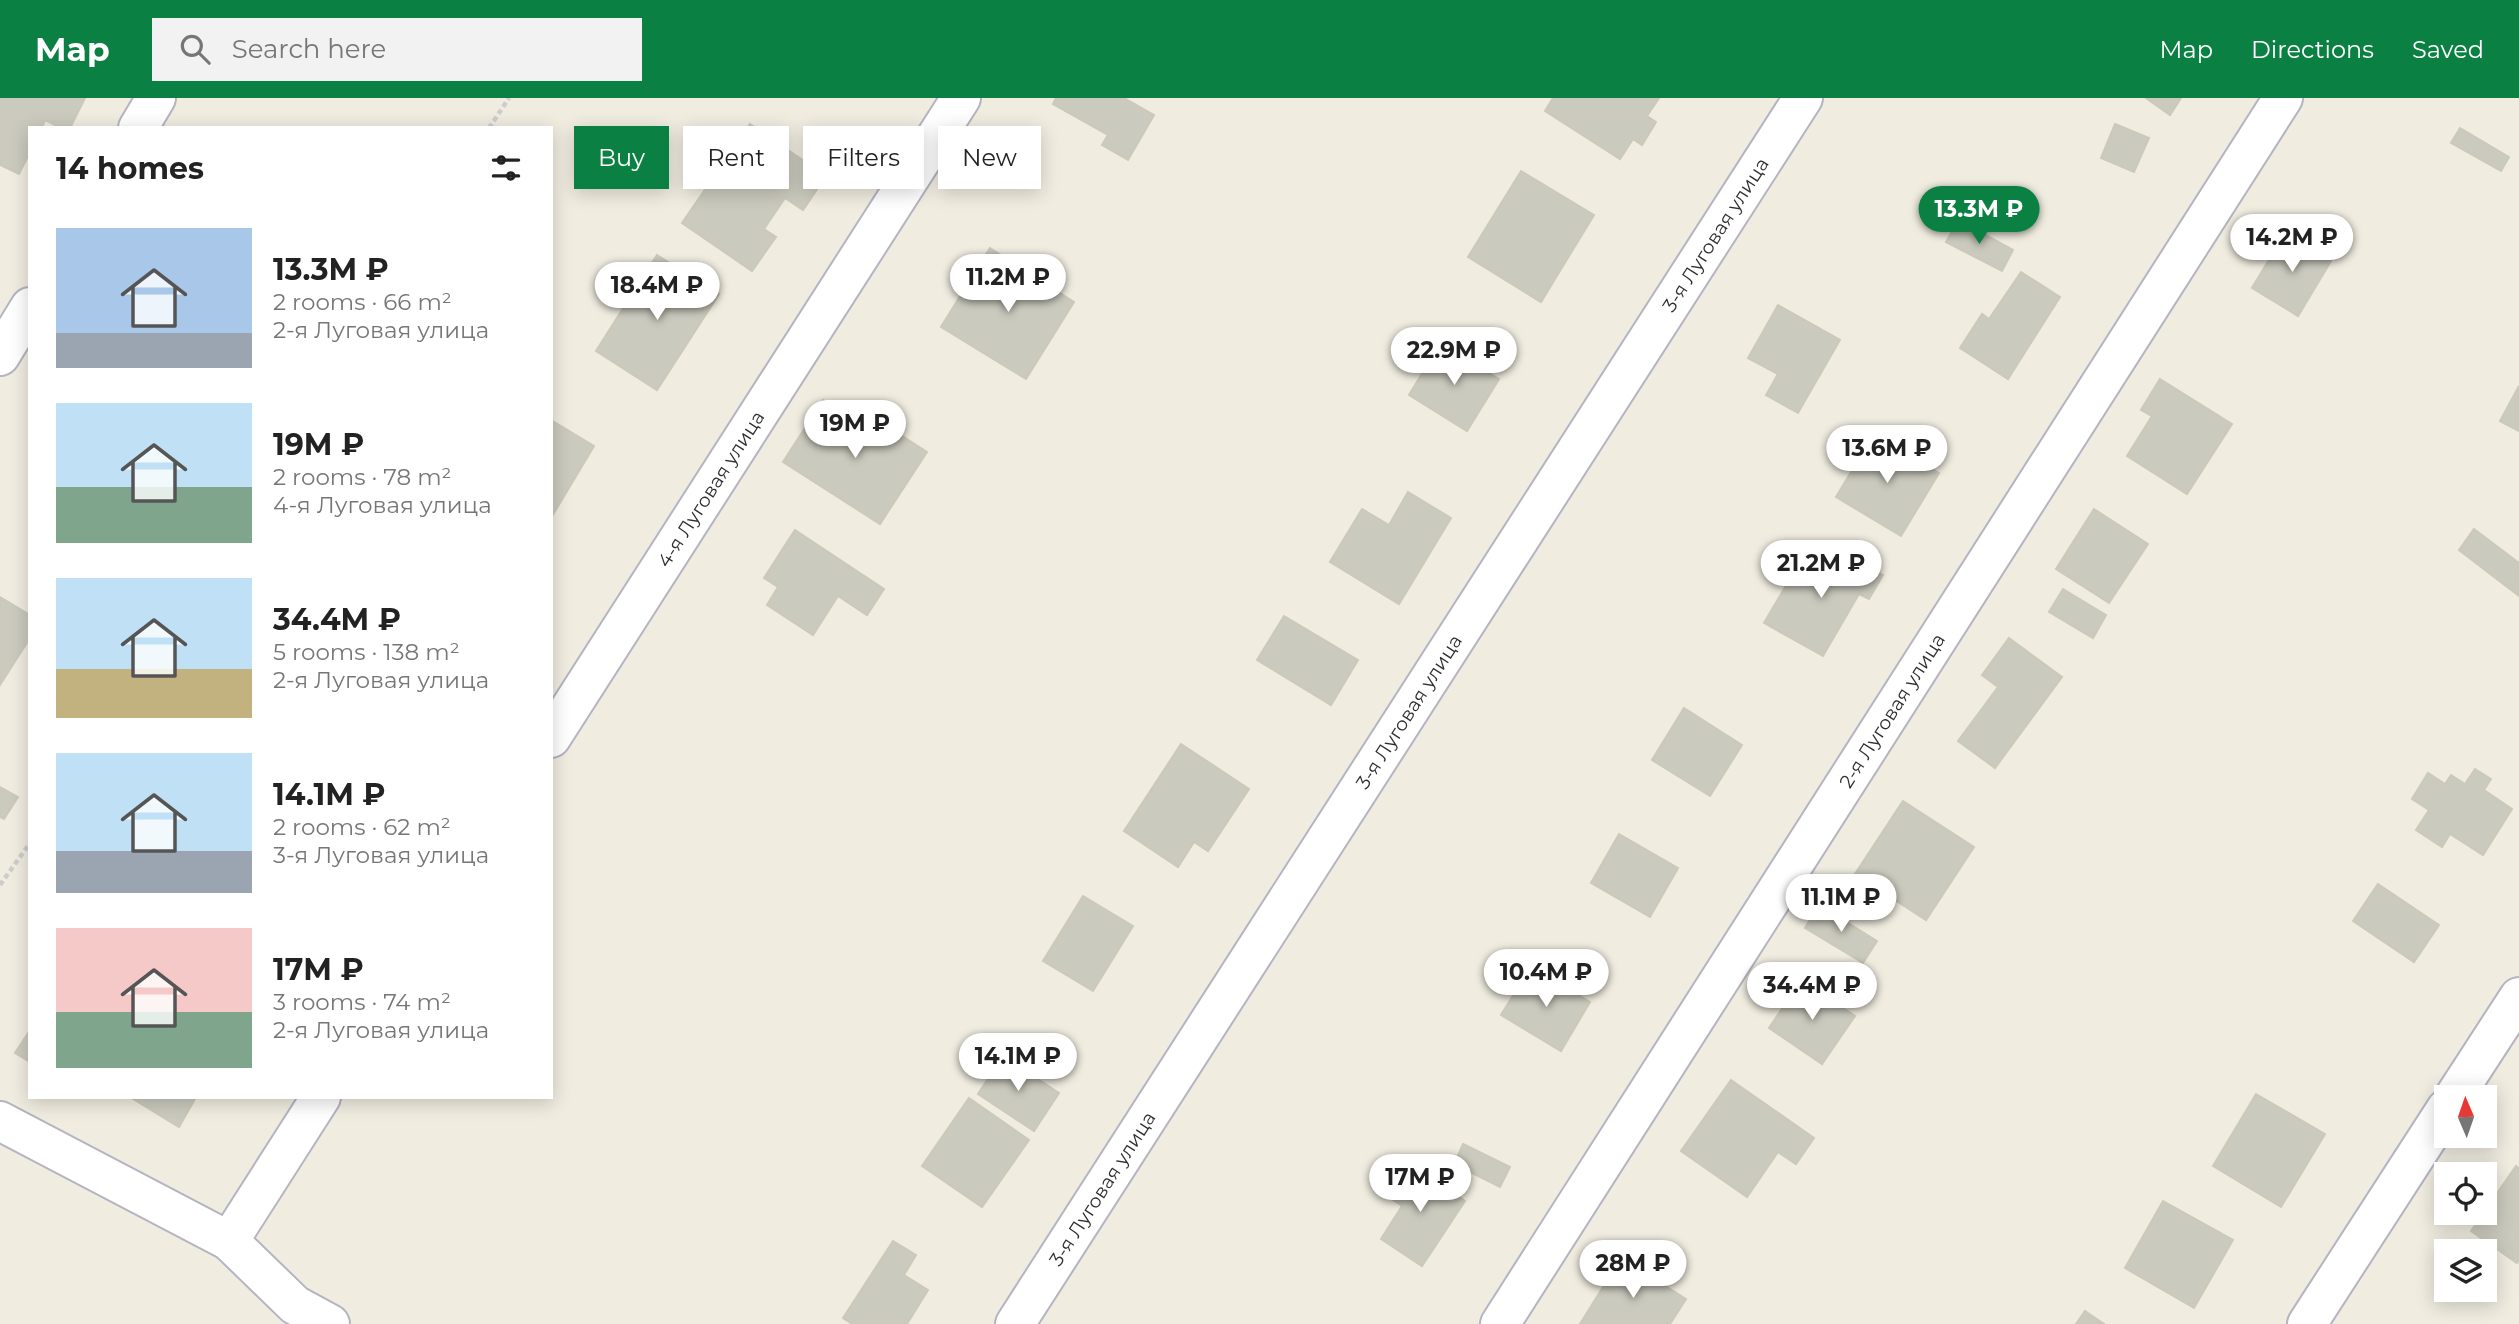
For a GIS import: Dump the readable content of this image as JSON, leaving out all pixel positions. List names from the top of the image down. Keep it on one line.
{"streets":{"street":["3-я Луговая улица","4-я Луговая улица","2-я Луговая улица"]},"north":"top","page":{"header":"Map","search":"Search here","nav":["Map","Directions","Saved"],"chip":["Buy","Rent","Filters","New"],"heading":"14 homes","price":["13.3M ₽","14.2M ₽","11.2M ₽","18.4M ₽","22.9M ₽","19M ₽","13.6M ₽","21.2M ₽","11.1M ₽","10.4M ₽","34.4M ₽","14.1M ₽","17M ₽","28M ₽"],"list":[{"name":"13.3M ₽","note":"2 rooms · 66 m² · 2-я Луговая улица"},{"name":"19M ₽","note":"2 rooms · 78 m² · 4-я Луговая улица"},{"name":"34.4M ₽","note":"5 rooms · 138 m² · 2-я Луговая улица"},{"name":"14.1M ₽","note":"2 rooms · 62 m² · 3-я Луговая улица"},{"name":"17M ₽","note":"3 rooms · 74 m² · 2-я Луговая улица"}]}}
